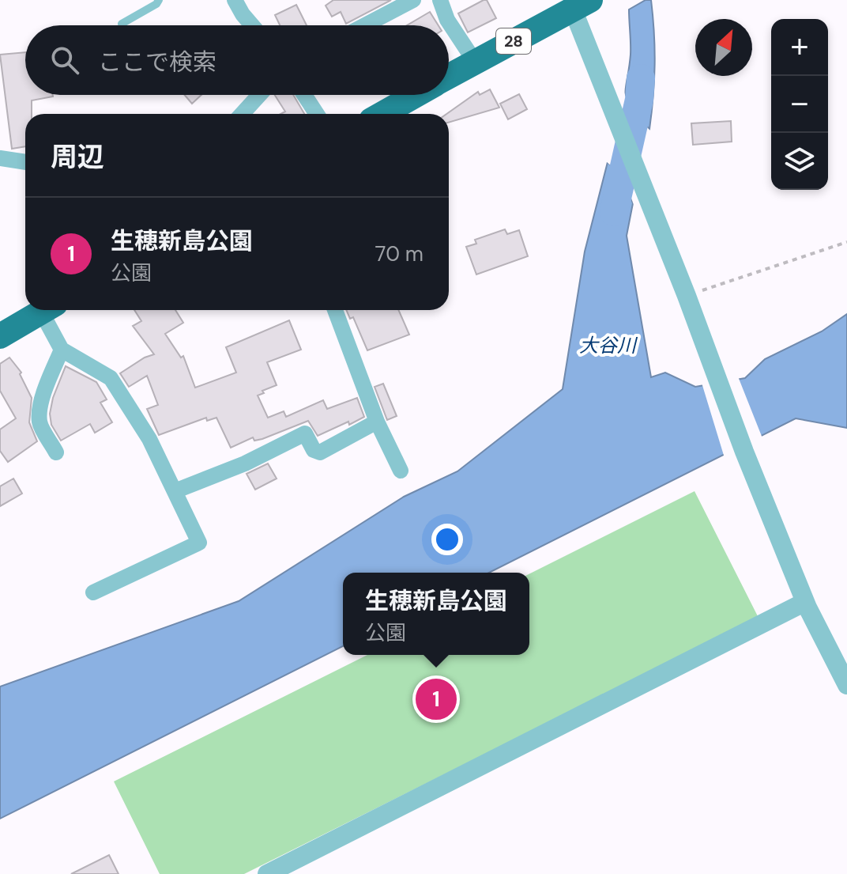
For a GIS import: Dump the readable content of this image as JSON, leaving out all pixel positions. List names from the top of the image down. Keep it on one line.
{"streets":{"highway":["28"]},"water":["大谷川"],"north":"top right","page":{"map_buttons":["+","−"],"search":"ここで検索","heading":"周辺","list":[{"mark":"1","name":"生穂新島公園","note":"公園","value":"70 m"}],"popup":["生穂新島公園","公園"],"pins":"1"}}
